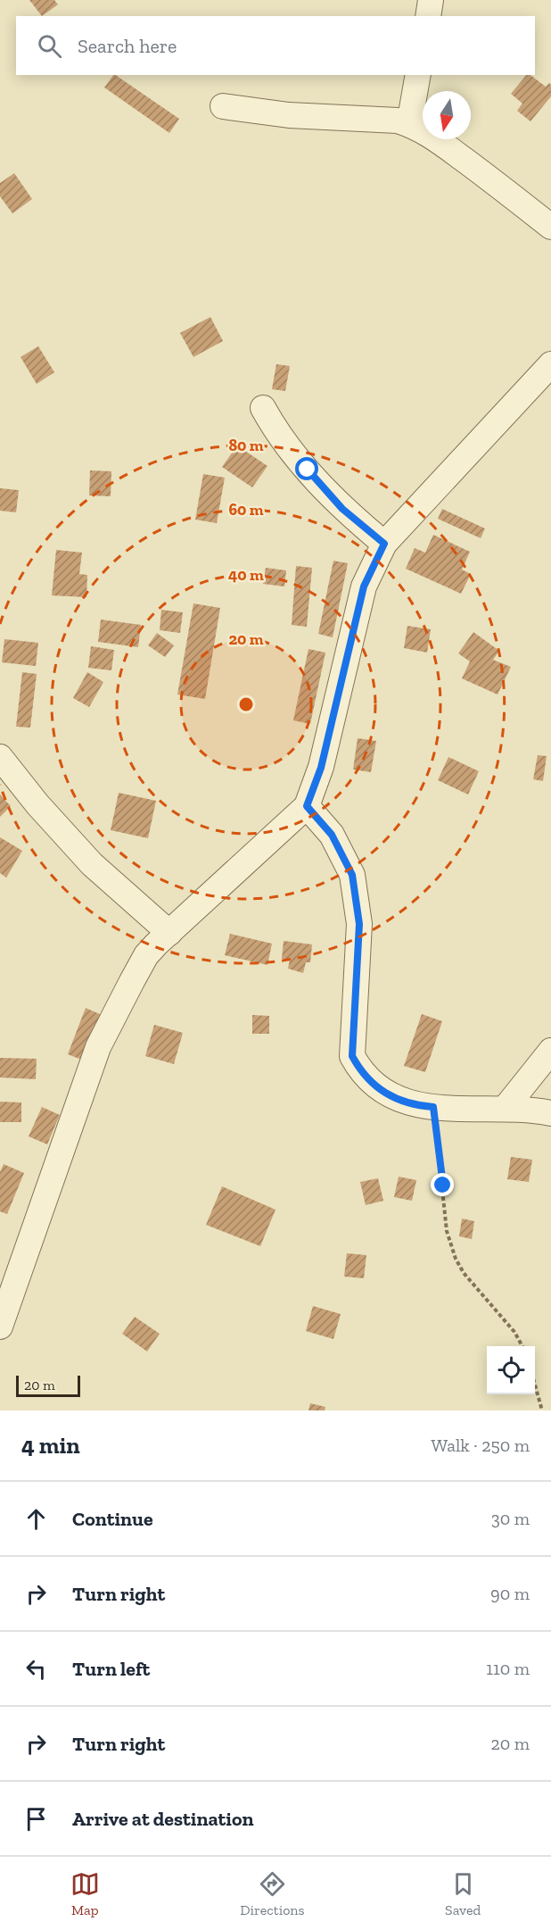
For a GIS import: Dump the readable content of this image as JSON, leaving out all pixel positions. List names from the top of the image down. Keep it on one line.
{"scale_bar":"20 m","north":"bottom","page":{"search":"Search here","scale":"20 m","heading":["4 min","Walk · 250 m"],"list":[["Continue","30 m"],["Turn right","90 m"],["Turn left","110 m"],["Turn right","20 m"],"Arrive at destination"],"nav":["Map","Directions","Saved"]},"rings":["80 m","60 m","40 m","20 m"]}
